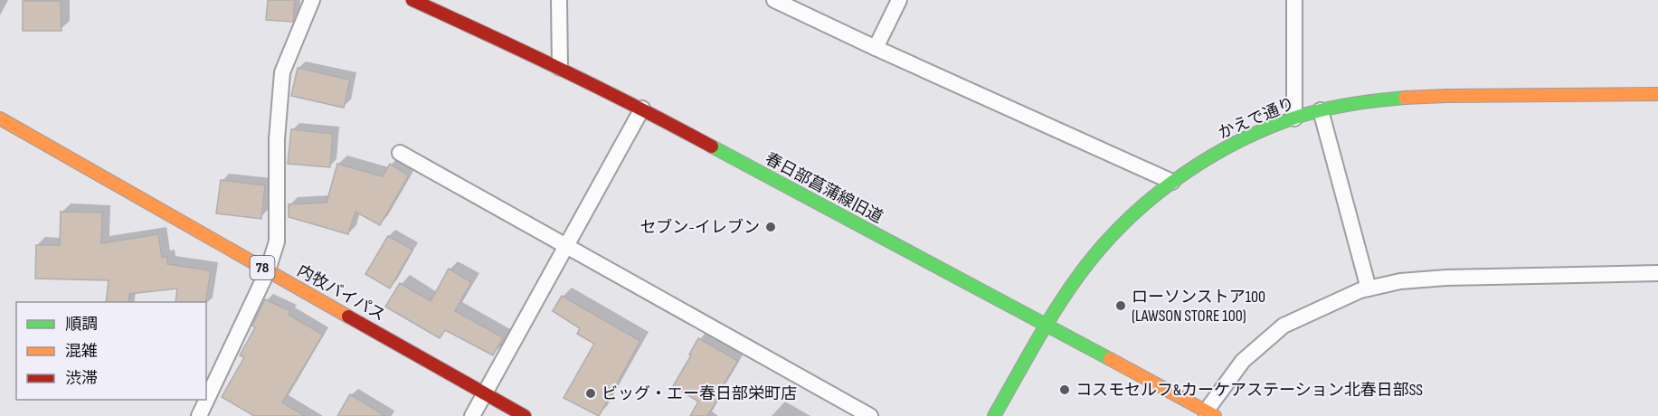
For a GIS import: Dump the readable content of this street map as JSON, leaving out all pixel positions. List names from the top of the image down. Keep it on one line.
{"streets":{"street":["かえで通り","春日部菖蒲線旧道","78","内牧バイパス"]},"crossings":[["かえで通り","春日部菖蒲線旧道"]],"places":["セブン-イレブン","ローソンストア100 (LAWSON STORE 100)","コスモセルフ&カーケアステーション北春日部SS","ビッグ・エー春日部栄町店"],"legend":["順調","混雑","渋滞"]}
